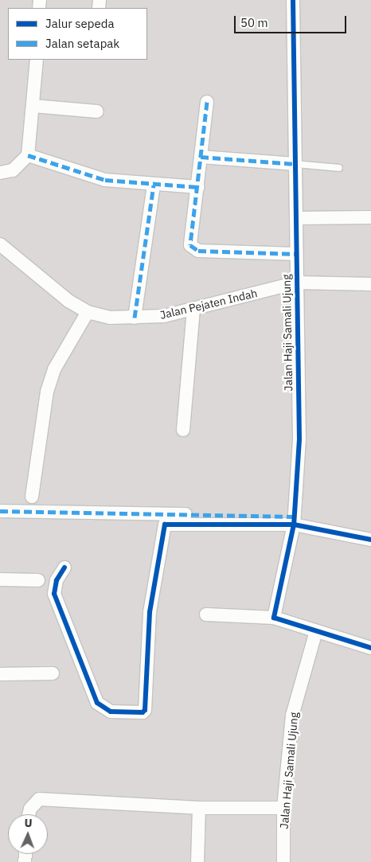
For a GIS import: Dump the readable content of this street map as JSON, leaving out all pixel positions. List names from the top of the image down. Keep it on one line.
{"streets":{"street":["Jalan Pejaten Indah","Jalan Haji Samali Ujung"]},"crossings":[["Jalan Pejaten Indah","Jalan Haji Samali Ujung"]],"legend":["Jalur sepeda","Jalan setapak"],"scale_bar":"50 m","north":"top"}
